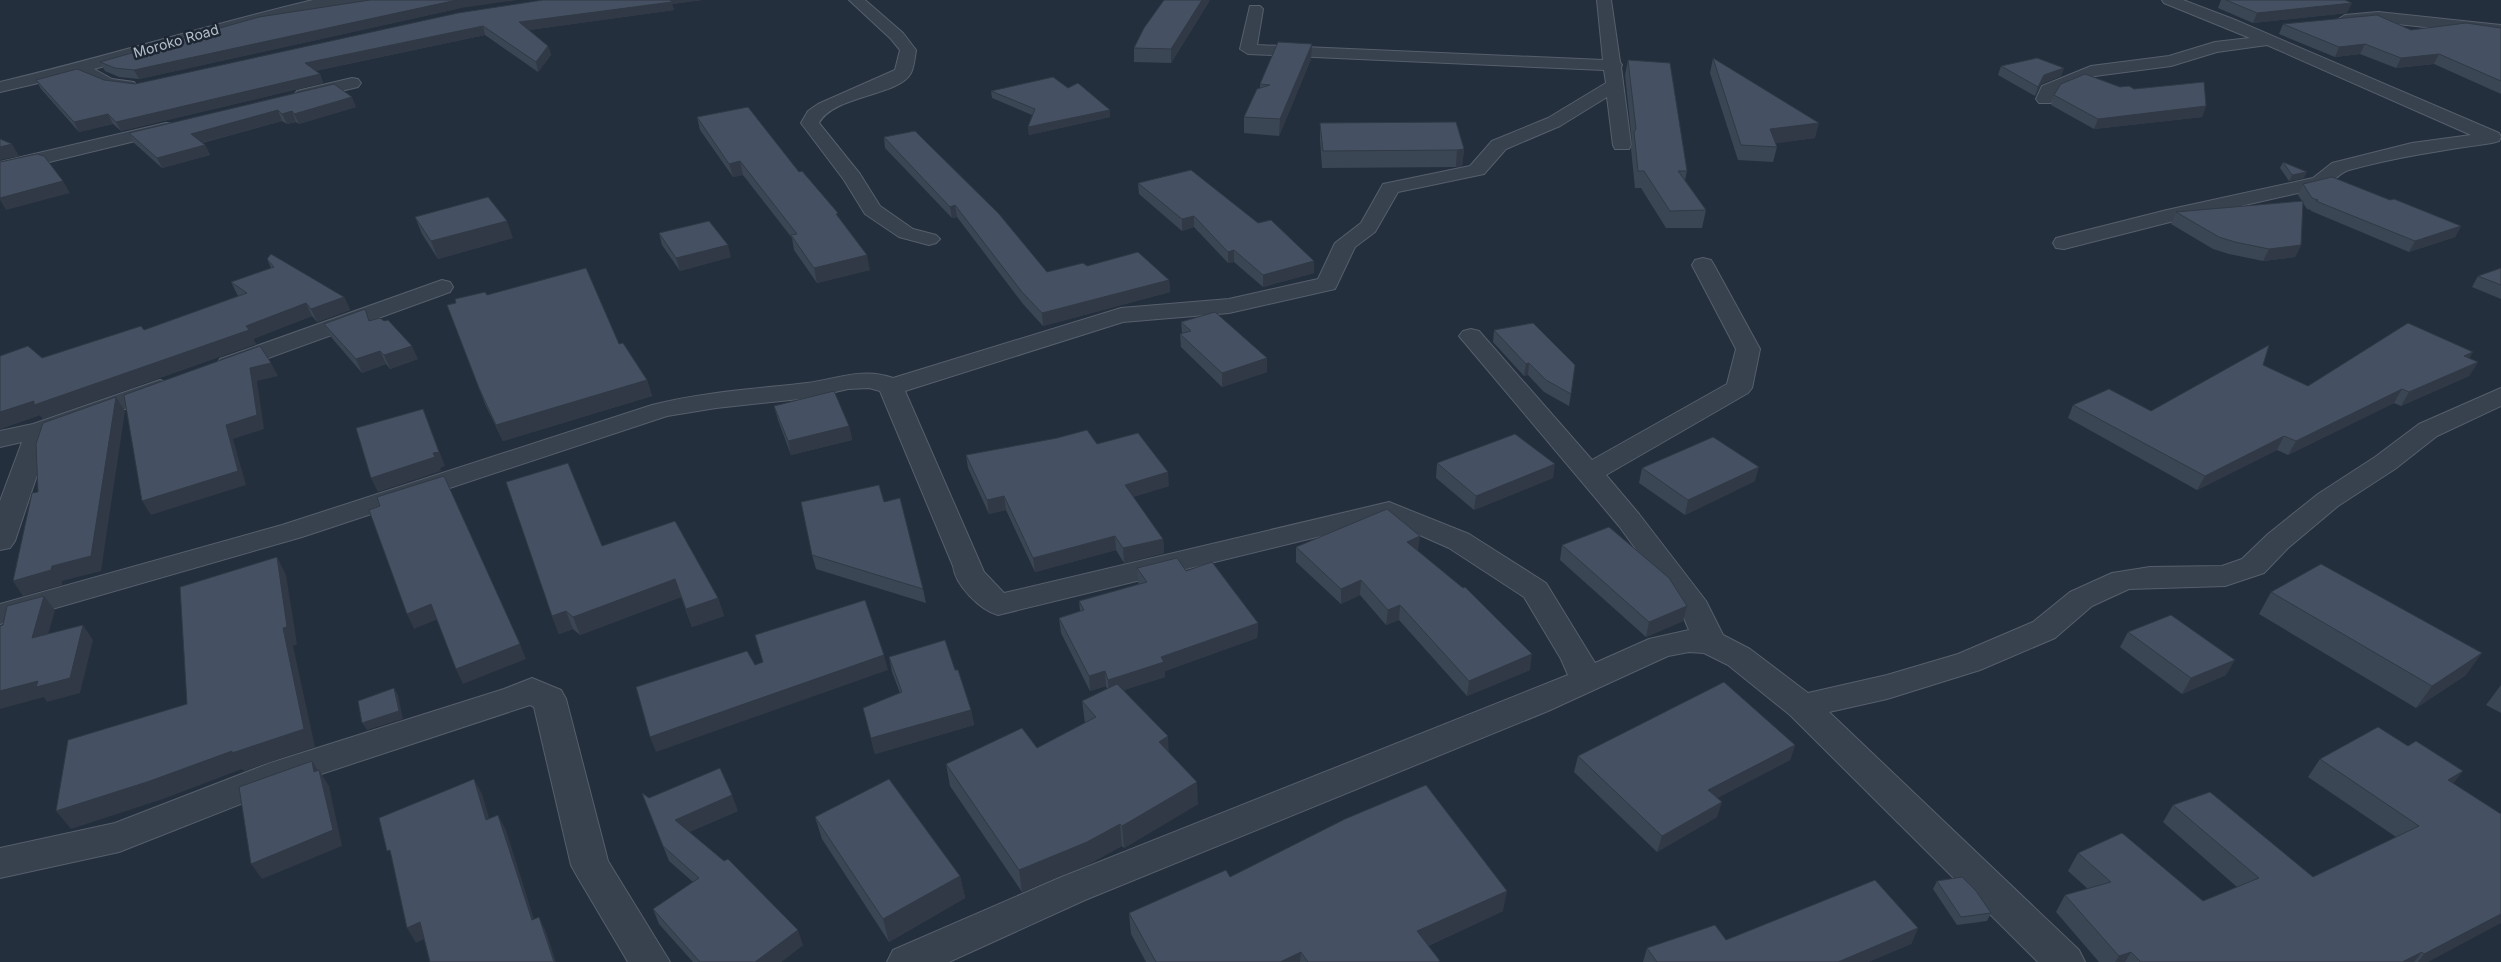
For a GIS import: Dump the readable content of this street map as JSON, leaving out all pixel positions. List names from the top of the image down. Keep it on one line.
{"streets":{"street":["Moroko Road"]}}
